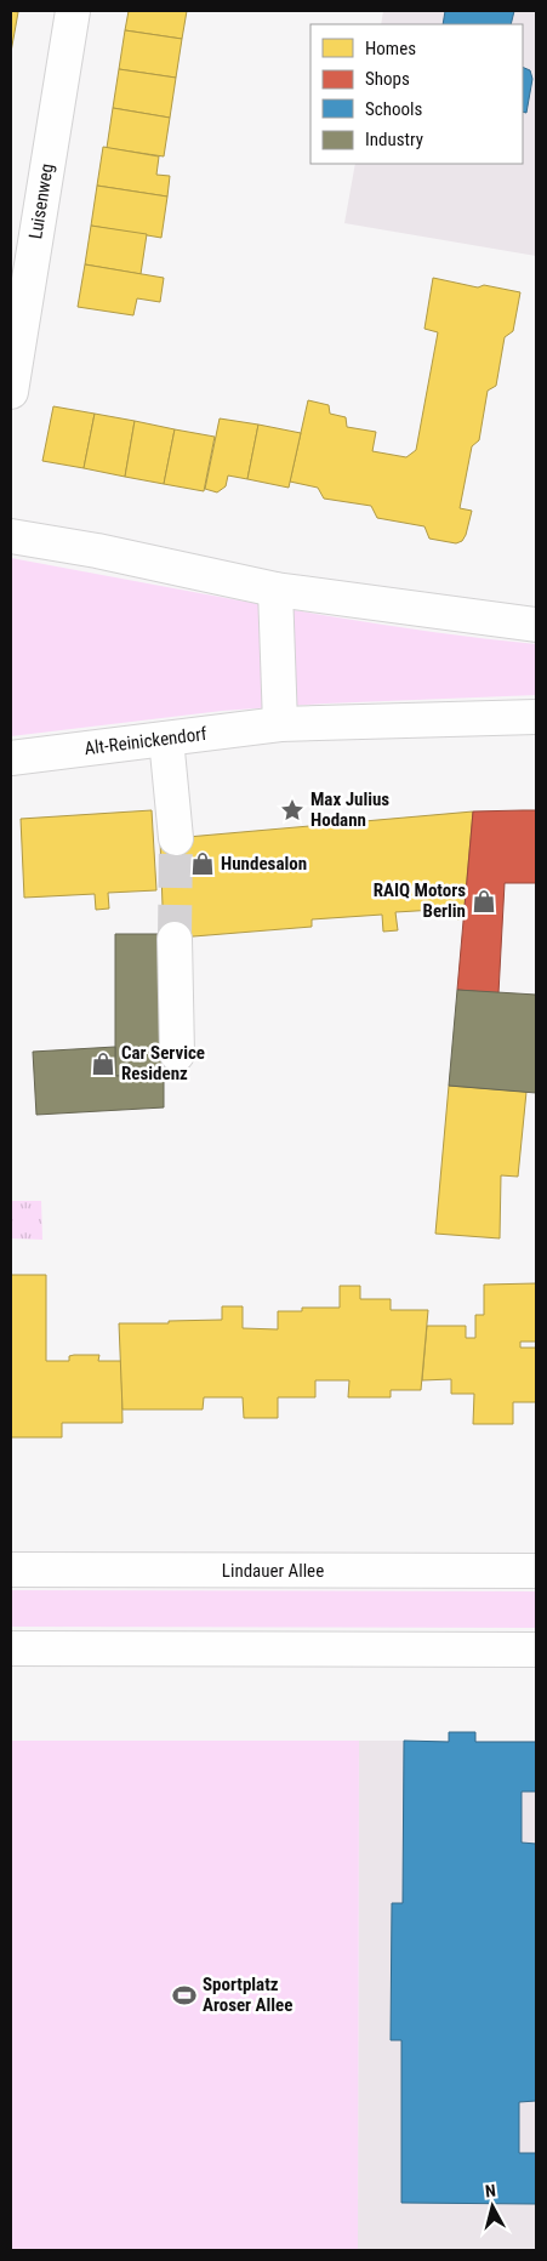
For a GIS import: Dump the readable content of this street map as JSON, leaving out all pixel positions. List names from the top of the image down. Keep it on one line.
{"streets":{"street":["Luisenweg","Alt-Reinickendorf","Lindauer Allee"]},"places":{"place":["Max Julius Hodann"],"shop":["Hundesalon","RAIQ Motors Berlin","Car Service Residenz"],"sports":["Sportplatz Aroser Allee"]},"legend":["Homes","Shops","Schools","Industry"],"north":"top"}
